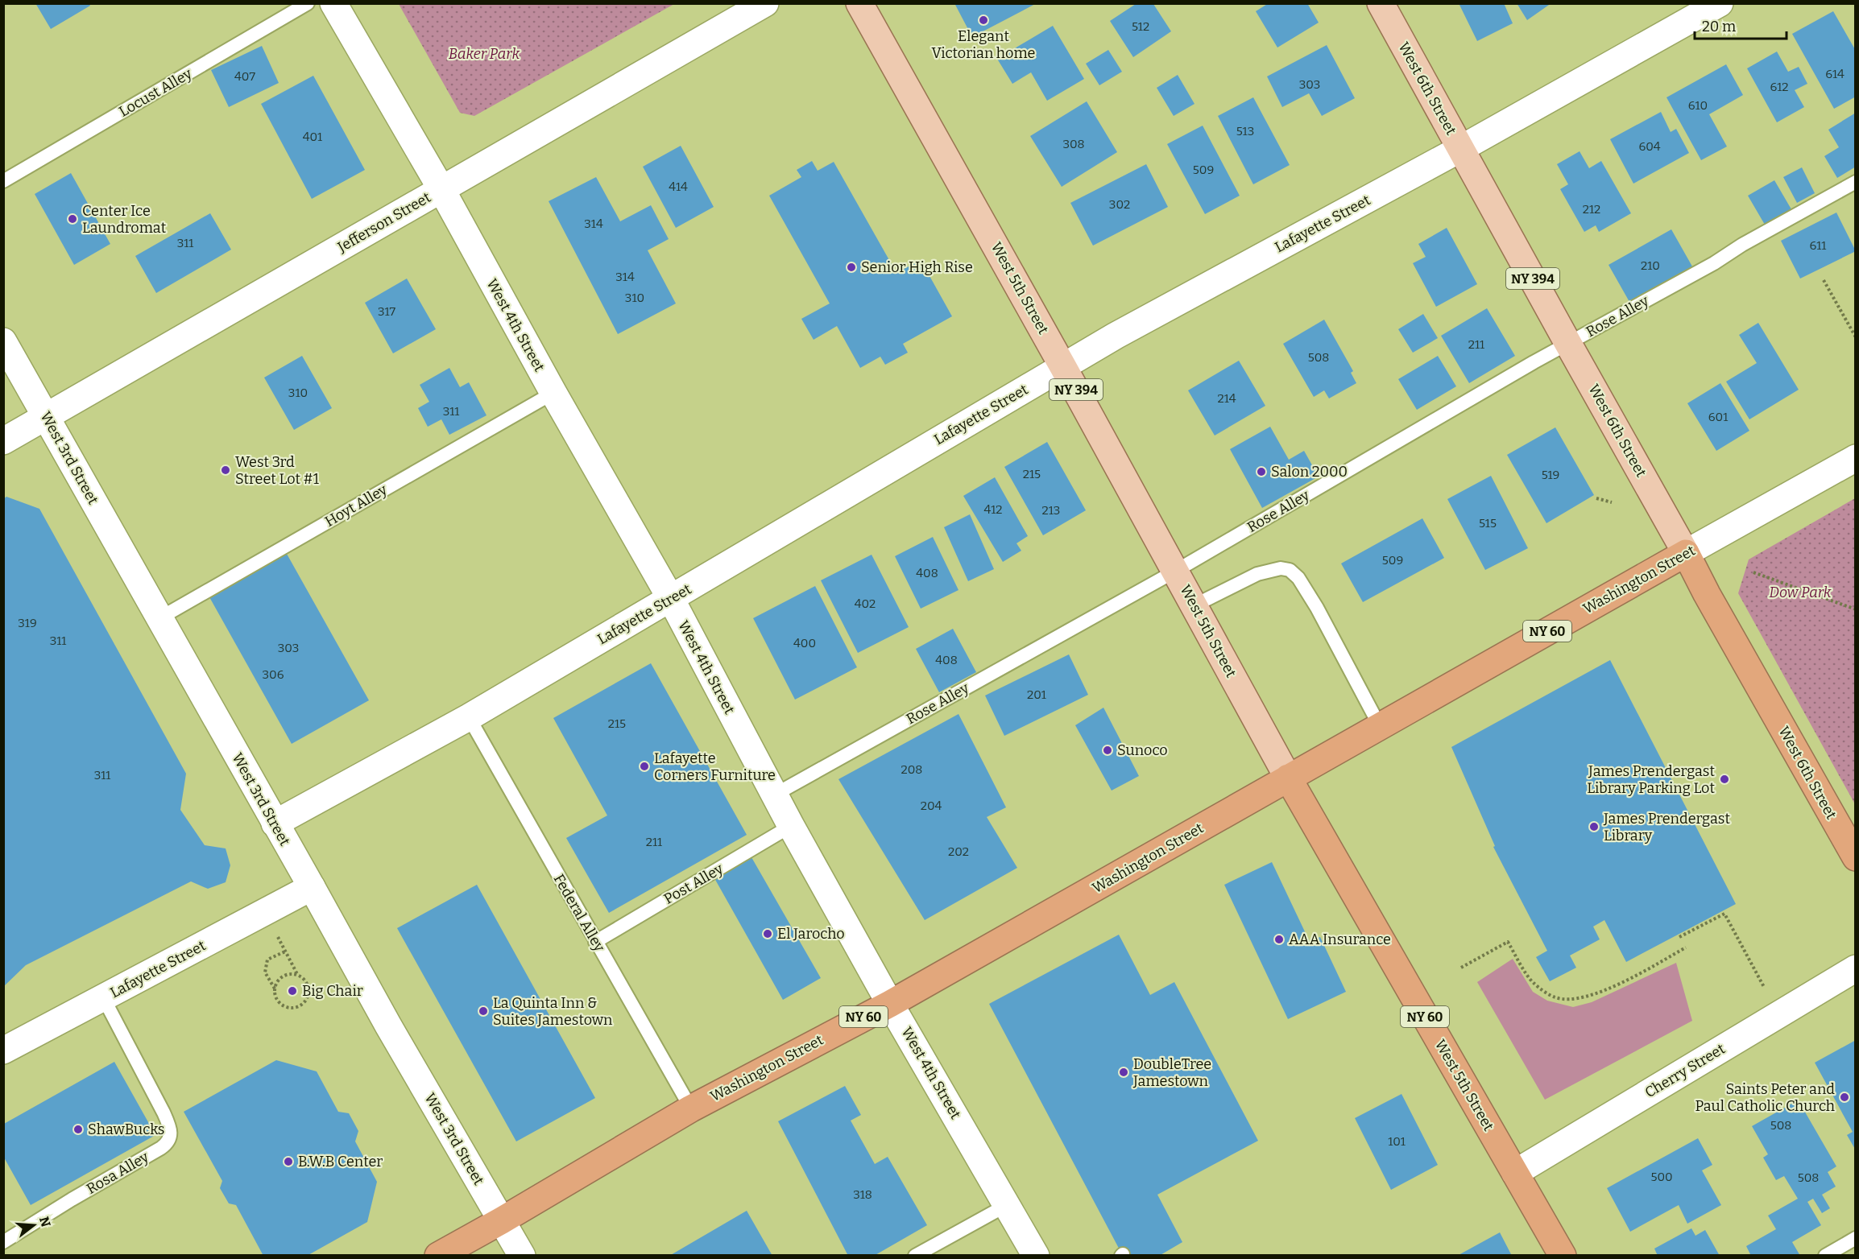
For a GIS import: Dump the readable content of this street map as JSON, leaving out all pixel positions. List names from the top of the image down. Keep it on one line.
{"streets":{"highway":["West 6th Street","West 5th Street","Washington Street","NY 60"],"main road":["NY 394"],"street":["Jefferson Street","Lafayette Street","West 4th Street","West 3rd Street","Cherry Street"],"lane":["Locust Alley","Rose Alley","Hoyt Alley","Post Alley","Federal Alley","Rosa Alley"]},"crossings":[["West 6th Street","Lafayette Street"],["West 6th Street","Rose Alley"],["West 6th Street","Washington Street"],["Jefferson Street","West 4th Street"],["Jefferson Street","West 3rd Street"],["Lafayette Street","West 5th Street"],["Lafayette Street","West 4th Street"],["Lafayette Street","West 3rd Street"],["Lafayette Street","Federal Alley"],["Lafayette Street","Rosa Alley"],["West 5th Street","Rose Alley"],["West 5th Street","Washington Street"],["West 5th Street","Cherry Street"],["Rose Alley","West 4th Street"],["West 4th Street","Hoyt Alley"],["West 4th Street","Washington Street"],["West 4th Street","Post Alley"],["West 3rd Street","Hoyt Alley"],["West 3rd Street","Washington Street"],["Washington Street","Federal Alley"],["Post Alley","Federal Alley"]],"parks":["Baker Park","Dow Park"],"places":["Elegant Victorian home","Center Ice Laundromat","Senior High Rise","West 3rd Street Lot #1","Salon 2000","Sunoco","Lafayette Corners Furniture","James Prendergast Library Parking Lot","James Prendergast Library","El Jarocho","AAA Insurance","Big Chair","La Quinta Inn & Suites Jamestown","DoubleTree Jamestown","Saints Peter and Paul Catholic Church","ShawBucks","B.W.B Center"],"house_numbers":["512","614","407","303","612","610","513","401","308","604","509","414","302","212","314","311","611","210","314","310","317","211","508","310","214","311","601","215","519","412","213","515","509","408","402","319","311","400","303","408","306","201","215","208","311","204","211","202","508","101","500","508","318"],"scale_bar":"20 m","north":"right"}
